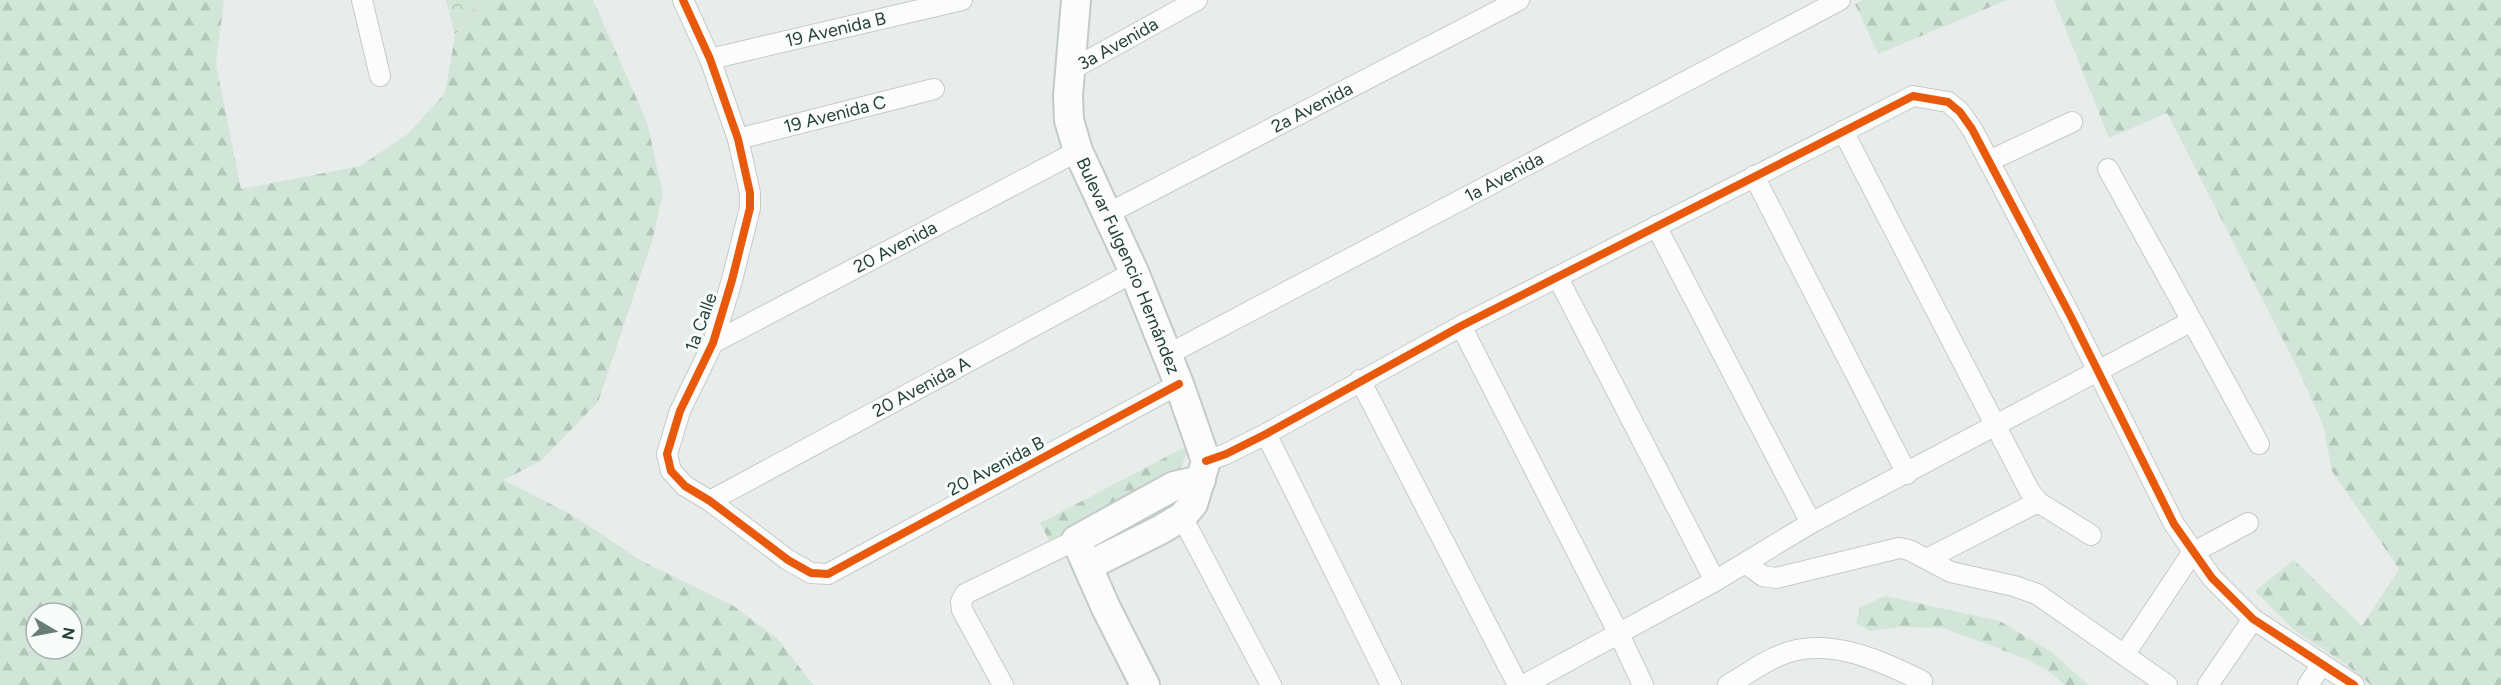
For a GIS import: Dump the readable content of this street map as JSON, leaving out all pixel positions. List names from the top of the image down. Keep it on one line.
{"streets":{"street":["19 Avenida B","3a Avenida","2a Avenida","19 Avenida C","1a Avenida","20 Avenida","Bulevar Fulgencio Hernández","1a Calle","20 Avenida A","20 Avenida B"]},"crossings":[["19 Avenida B","1a Calle"],["3a Avenida","Bulevar Fulgencio Hernández"],["2a Avenida","Bulevar Fulgencio Hernández"],["19 Avenida C","1a Calle"],["1a Avenida","Bulevar Fulgencio Hernández"],["20 Avenida","Bulevar Fulgencio Hernández"],["20 Avenida","1a Calle"],["Bulevar Fulgencio Hernández","20 Avenida A"],["Bulevar Fulgencio Hernández","20 Avenida B"],["1a Calle","20 Avenida A"],["1a Calle","20 Avenida B"]],"north":"right"}
